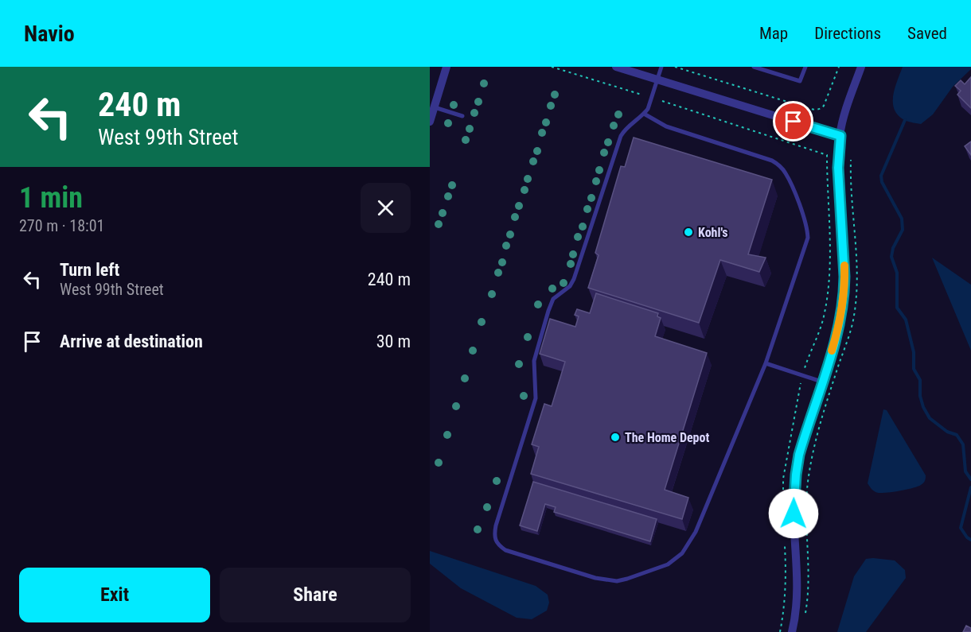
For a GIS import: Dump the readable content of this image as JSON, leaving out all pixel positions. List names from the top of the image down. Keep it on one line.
{"places":["Kohl's","The Home Depot"],"page":{"header":"Navio","nav":["Map","Directions","Saved"],"turn":["240 m","West 99th Street"],"heading":["1 min","270 m · 18:01"],"list":[{"name":"Turn left","note":"West 99th Street","value":"240 m"},{"name":"Arrive at destination","value":"30 m"}],"buttons":["Exit","Share"]}}
